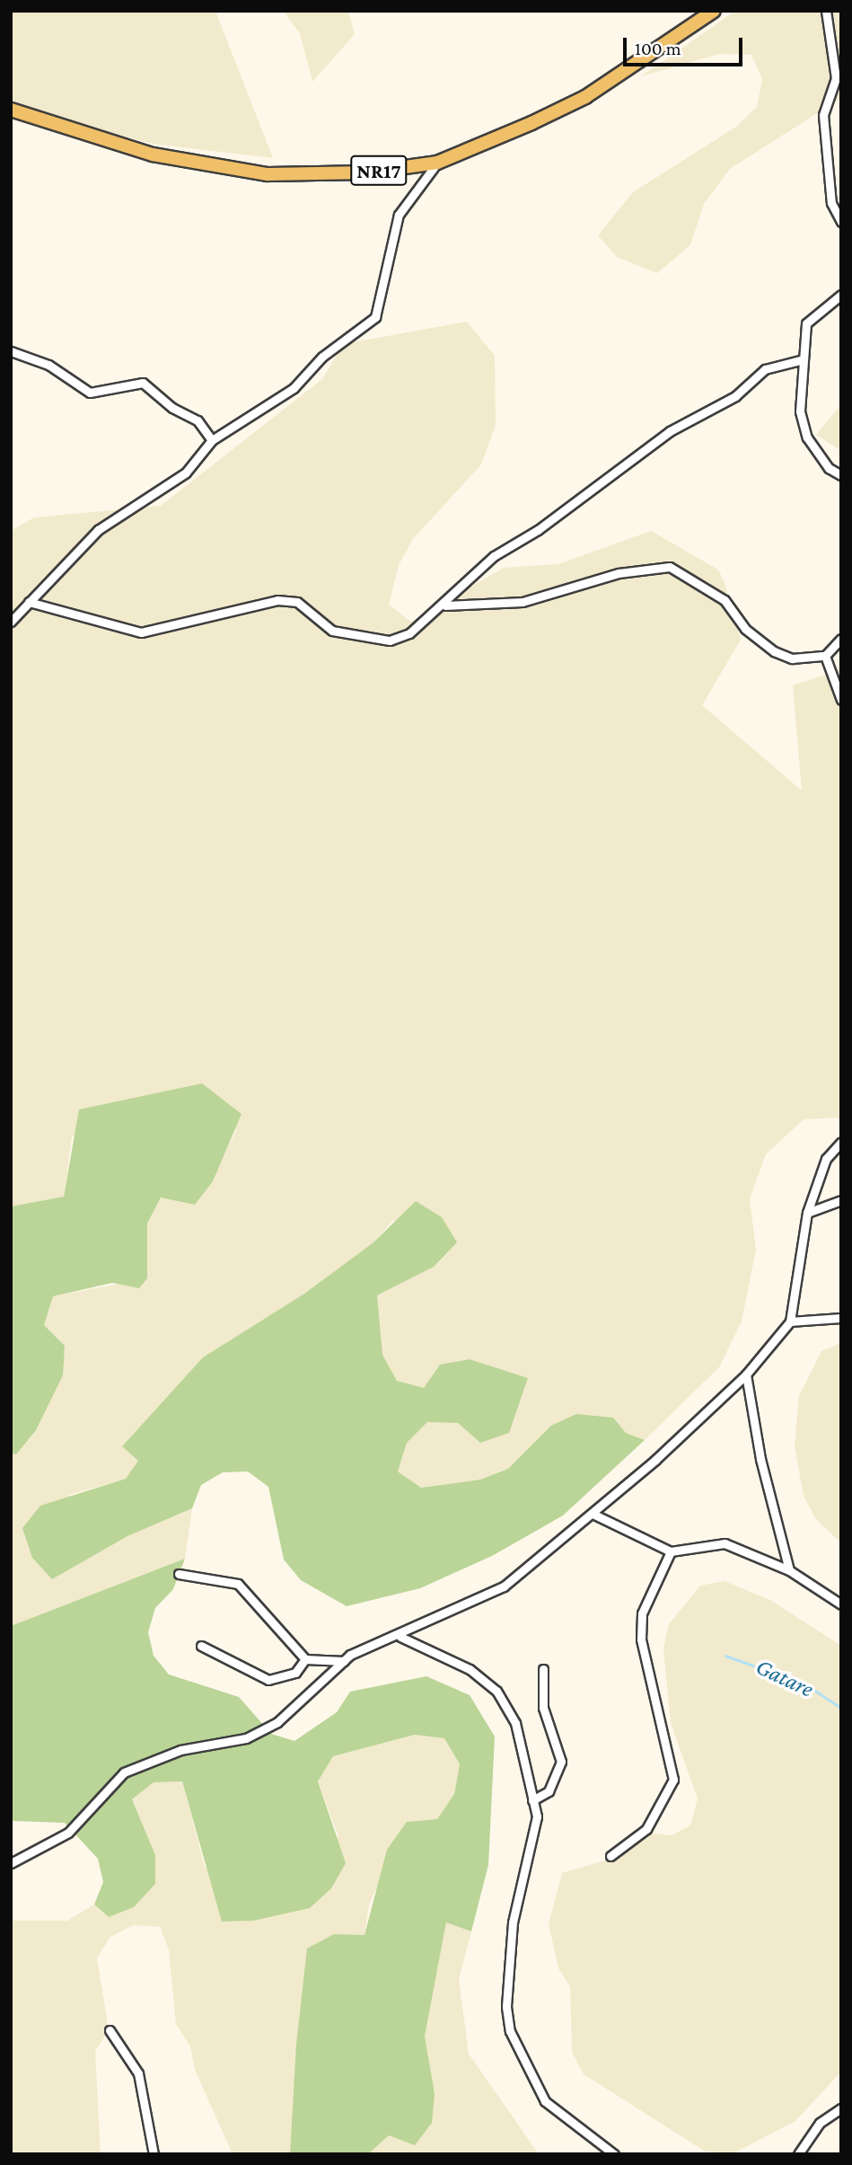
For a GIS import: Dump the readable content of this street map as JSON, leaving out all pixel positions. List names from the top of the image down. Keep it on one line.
{"streets":{"main road":["NR17"]},"water":["Gatare"],"scale_bar":"100 m"}
